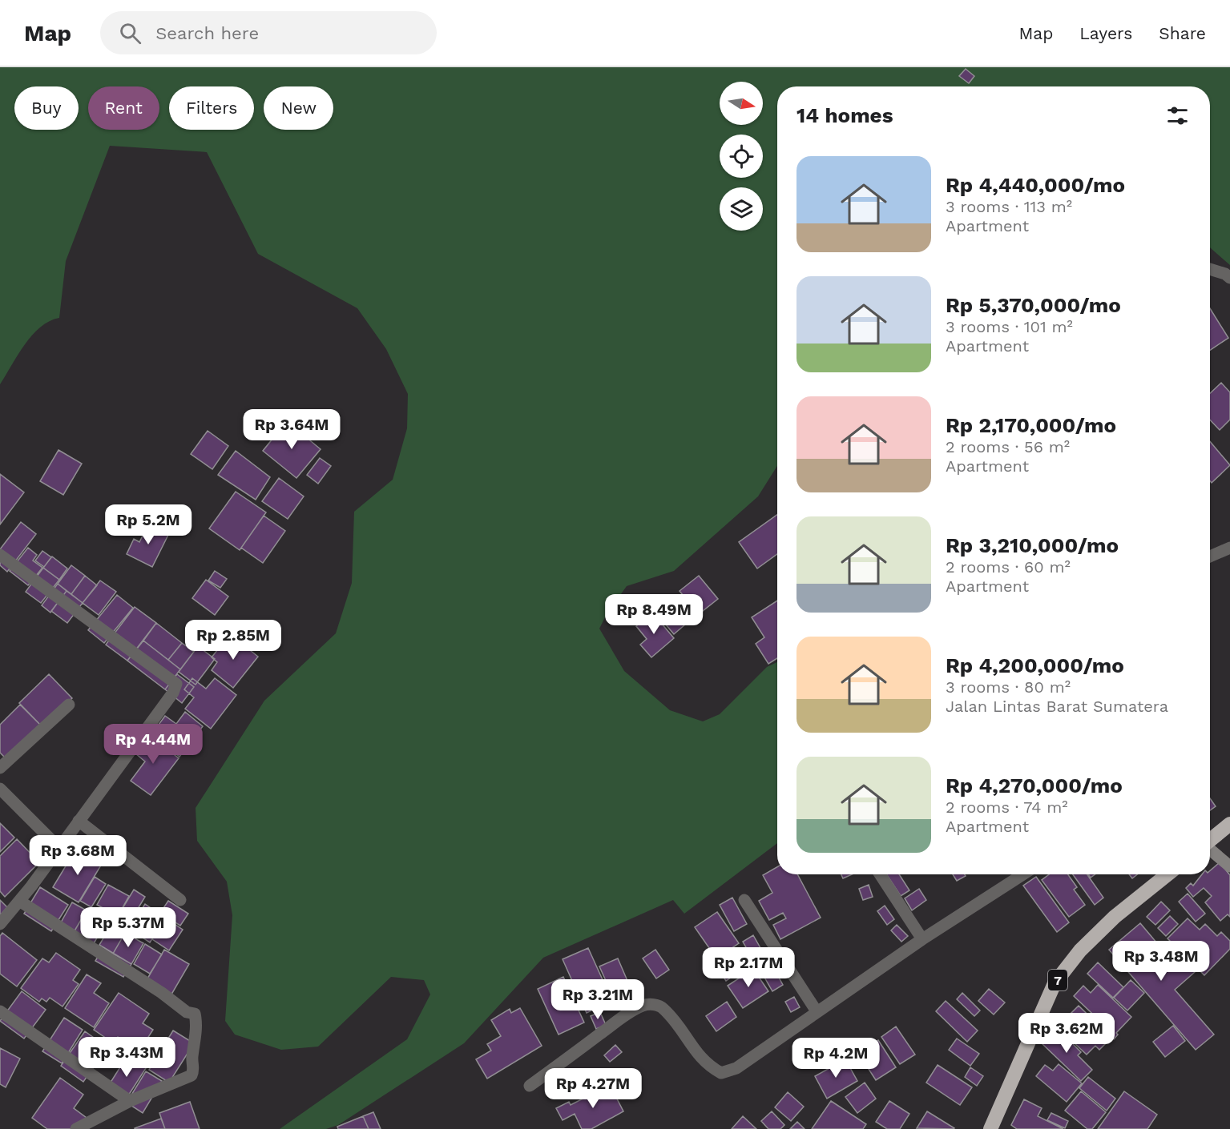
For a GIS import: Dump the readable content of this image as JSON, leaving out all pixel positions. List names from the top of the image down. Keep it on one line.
{"streets":{"highway":["7"]},"north":"right","page":{"header":"Map","search":"Search here","nav":["Map","Layers","Share"],"chip":["Buy","Rent","Filters","New"],"heading":"14 homes","list":[{"name":"Rp 4,440,000/mo","note":"3 rooms · 113 m² · Apartment"},{"name":"Rp 5,370,000/mo","note":"3 rooms · 101 m² · Apartment"},{"name":"Rp 2,170,000/mo","note":"2 rooms · 56 m² · Apartment"},{"name":"Rp 3,210,000/mo","note":"2 rooms · 60 m² · Apartment"},{"name":"Rp 4,200,000/mo","note":"3 rooms · 80 m² · Jalan Lintas Barat Sumatera"},{"name":"Rp 4,270,000/mo","note":"2 rooms · 74 m² · Apartment"}],"price":["Rp 3.64M","Rp 5.2M","Rp 8.49M","Rp 2.85M","Rp 4.44M","Rp 3.68M","Rp 5.37M","Rp 3.48M","Rp 2.17M","Rp 3.21M","Rp 3.62M","Rp 3.43M","Rp 4.2M","Rp 4.27M"]}}
